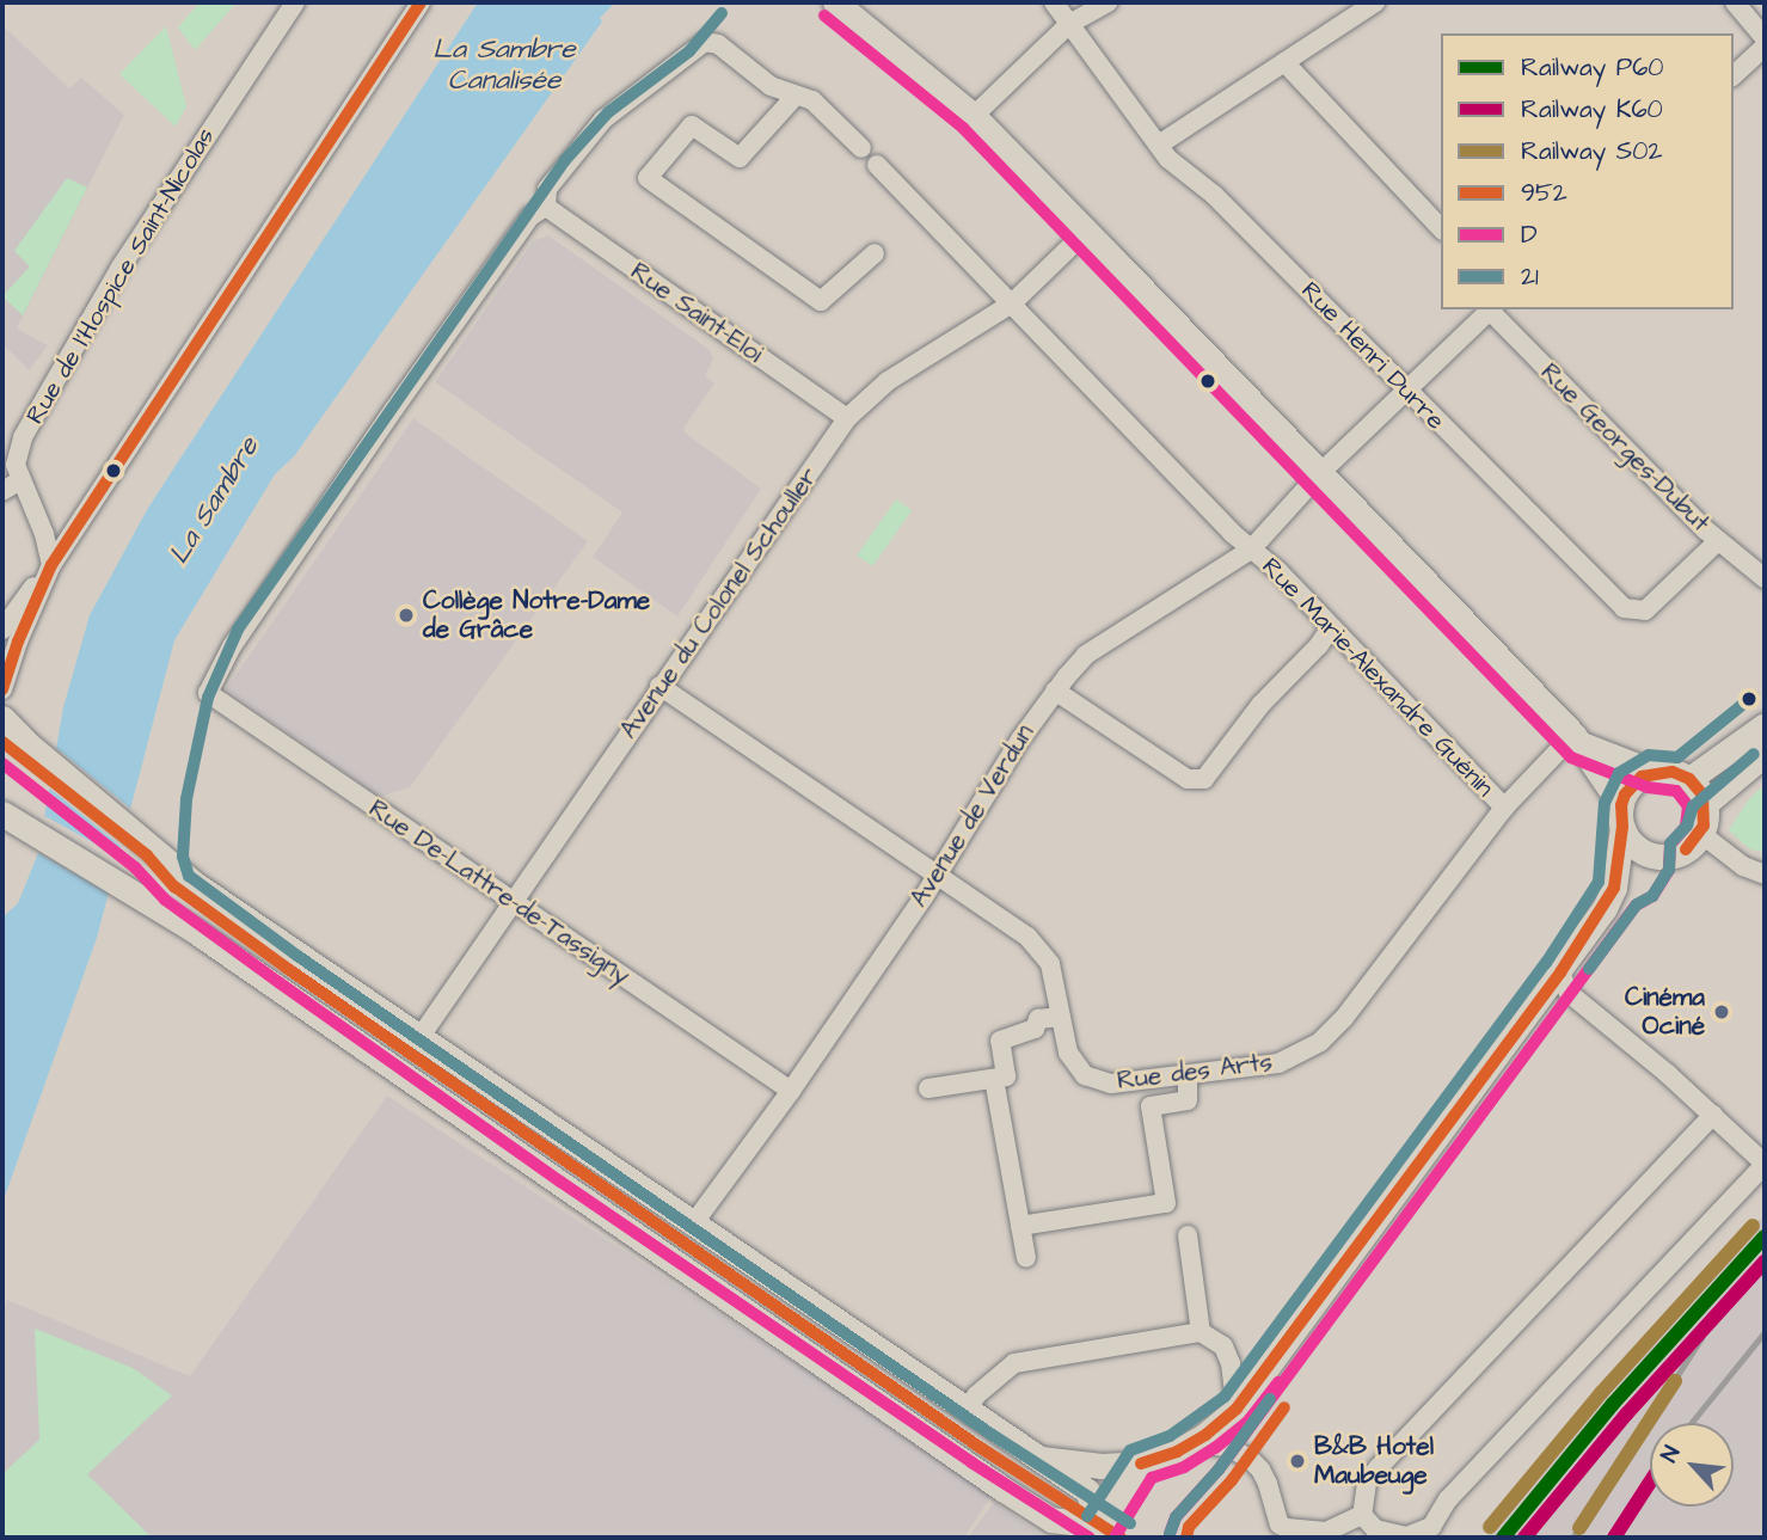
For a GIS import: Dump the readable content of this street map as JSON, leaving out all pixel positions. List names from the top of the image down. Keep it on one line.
{"streets":{"street":["Rue de l'Hospice Saint-Nicolas","Rue Saint-Eloi","Rue Henri Durre","Rue Georges-Dubut","Avenue du Colonel Schouller","Rue Marie-Alexandre Guénin","Avenue de Verdun","Rue De-Lattre-de-Tassigny","Rue des Arts"]},"crossings":[["Rue Saint-Eloi","Avenue du Colonel Schouller"],["Rue Saint-Eloi","Rue De-Lattre-de-Tassigny"],["Rue Henri Durre","Rue Georges-Dubut"],["Rue Henri Durre","Avenue de Verdun"],["Rue Georges-Dubut","Avenue de Verdun"],["Avenue du Colonel Schouller","Rue Marie-Alexandre Guénin"],["Avenue du Colonel Schouller","Rue De-Lattre-de-Tassigny"],["Avenue du Colonel Schouller","Rue des Arts"],["Rue Marie-Alexandre Guénin","Avenue de Verdun"],["Rue Marie-Alexandre Guénin","Rue des Arts"],["Avenue de Verdun","Rue De-Lattre-de-Tassigny"],["Avenue de Verdun","Rue des Arts"]],"water":["La Sambre Canalisée","La Sambre"],"places":["Collège Notre-Dame de Grâce","Cinéma Ociné","B&B Hotel Maubeuge"],"lines":["transit line 952","transit line 21","transit line D","rail line S02","rail line P60","rail line K60"],"legend":["Railway P60","Railway K60","Railway S02","952","D","21"],"north":"top left"}
